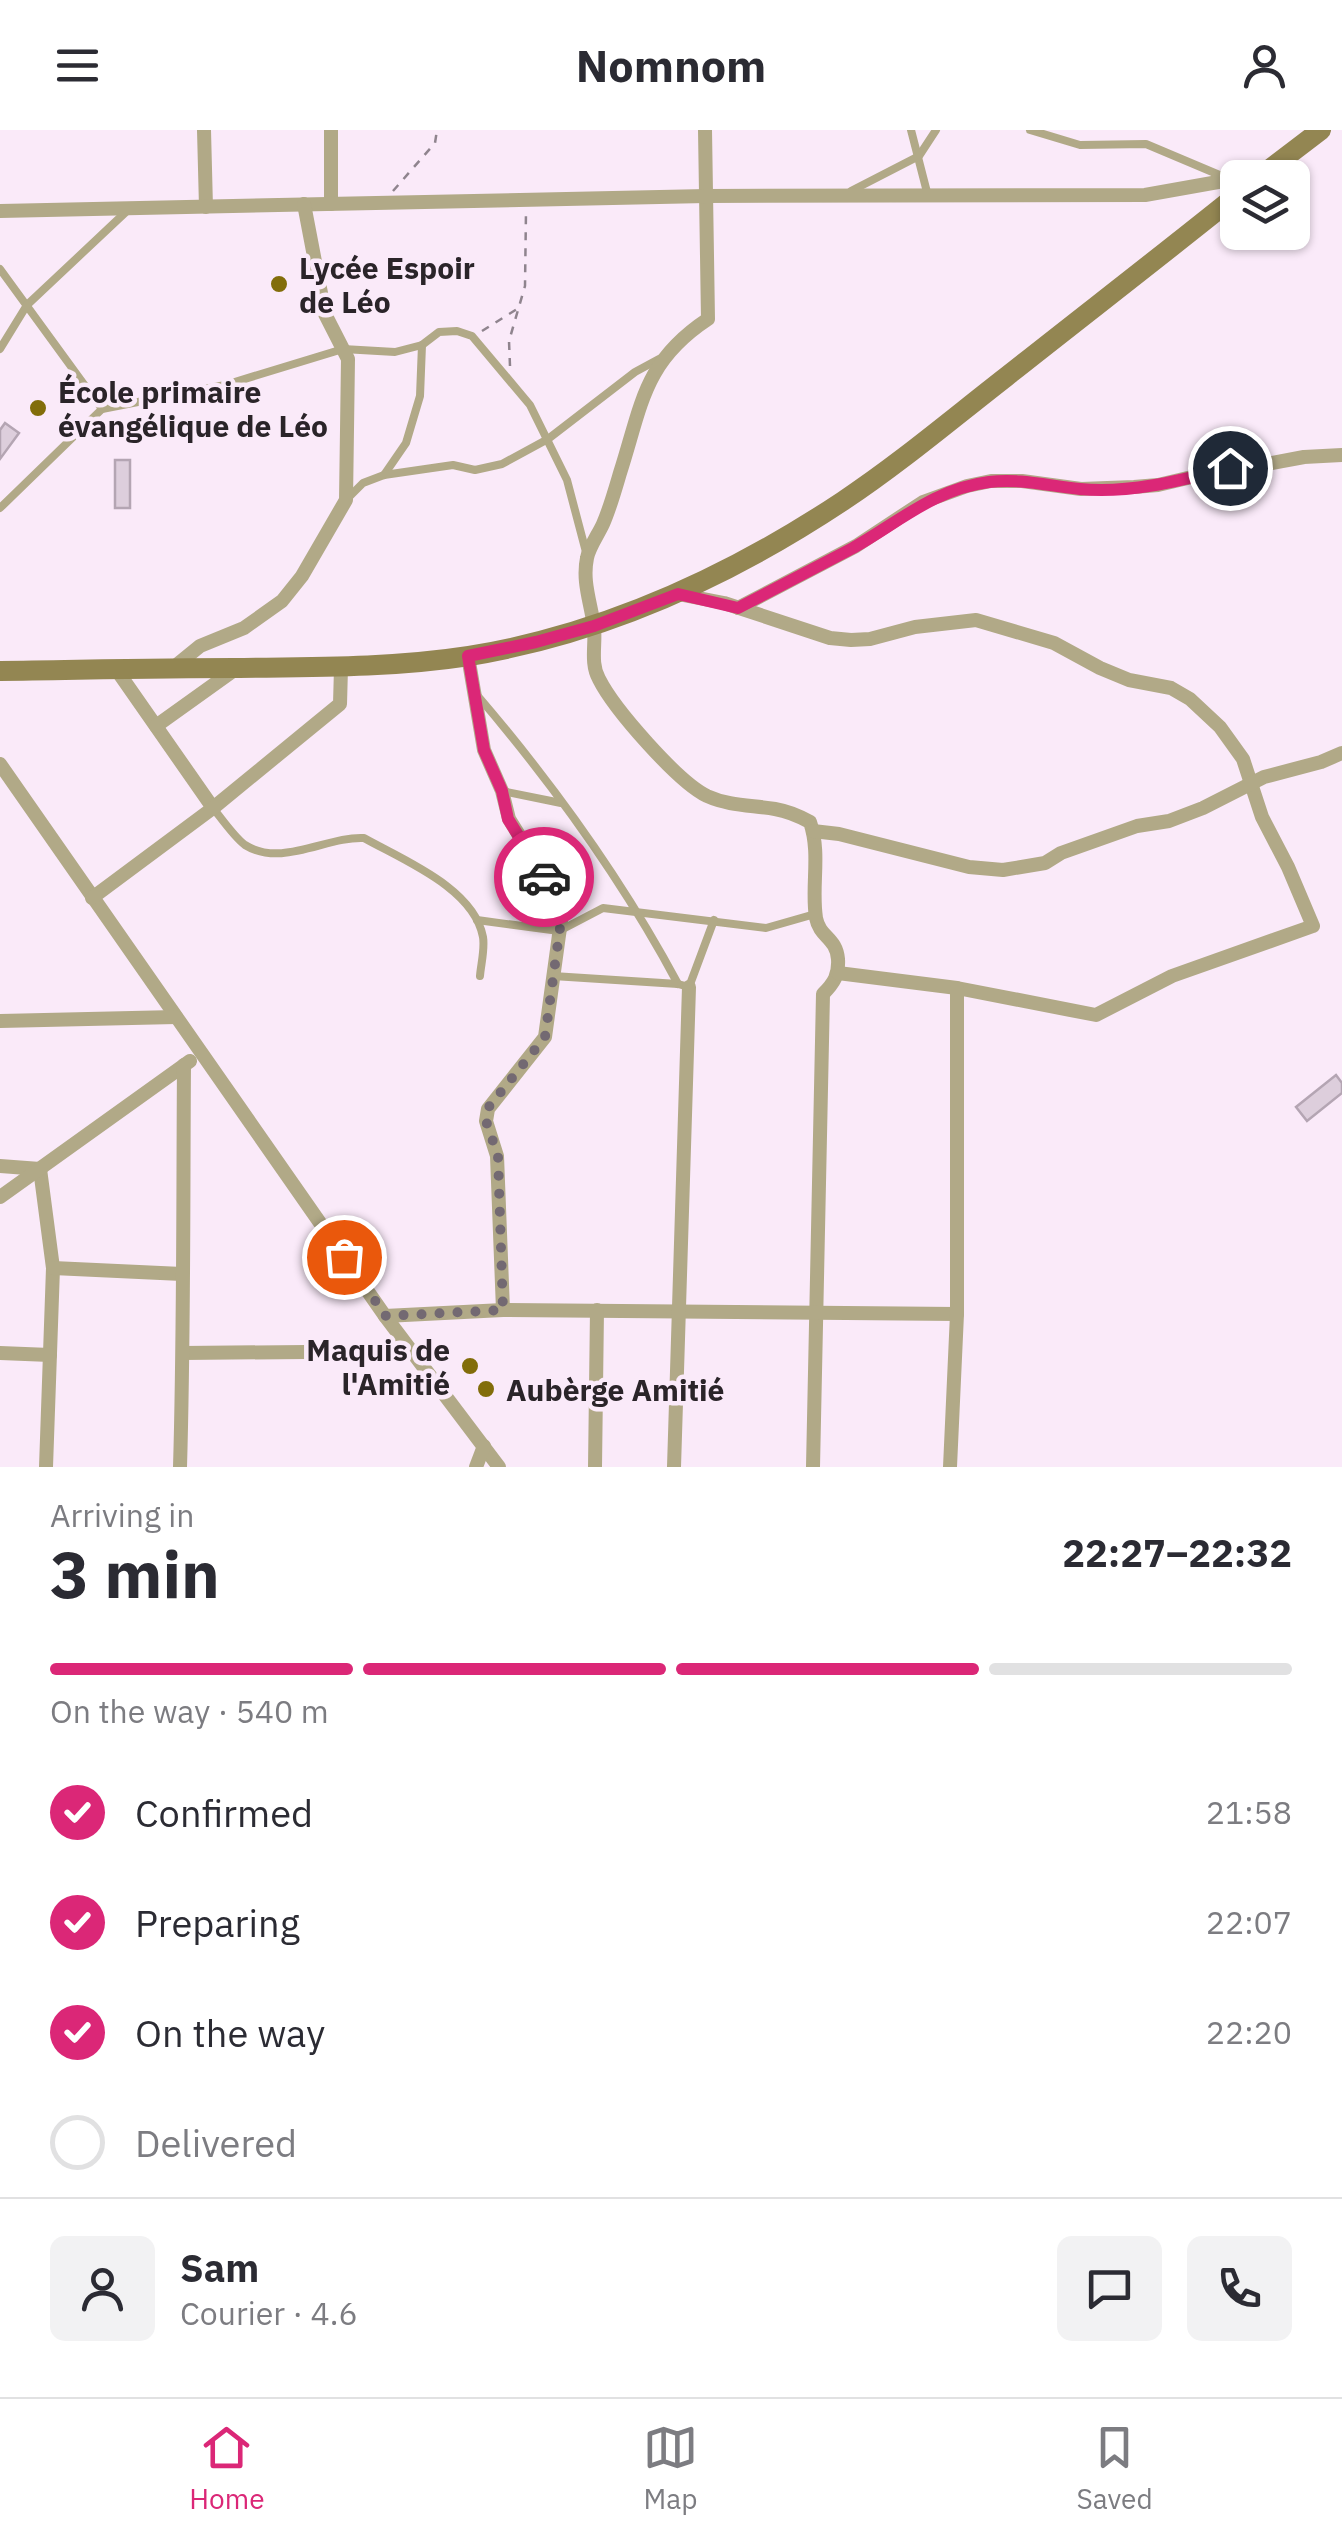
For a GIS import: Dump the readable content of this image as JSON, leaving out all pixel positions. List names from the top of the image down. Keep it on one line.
{"places":["Lycée Espoir de Léo","École primaire évangélique de Léo","Maquis de l'Amitié","Aubèrge Amitié"],"page":{"header":"Nomnom","heading":["3 min","Arriving in","22:27–22:32"],"panel":["Sam","Courier · 4.6"],"bar":"On the way · 540 m","list":[["Confirmed","21:58"],["Preparing","22:07"],["On the way","22:20"],"Delivered"],"tabs":["Home","Map","Saved"]}}
